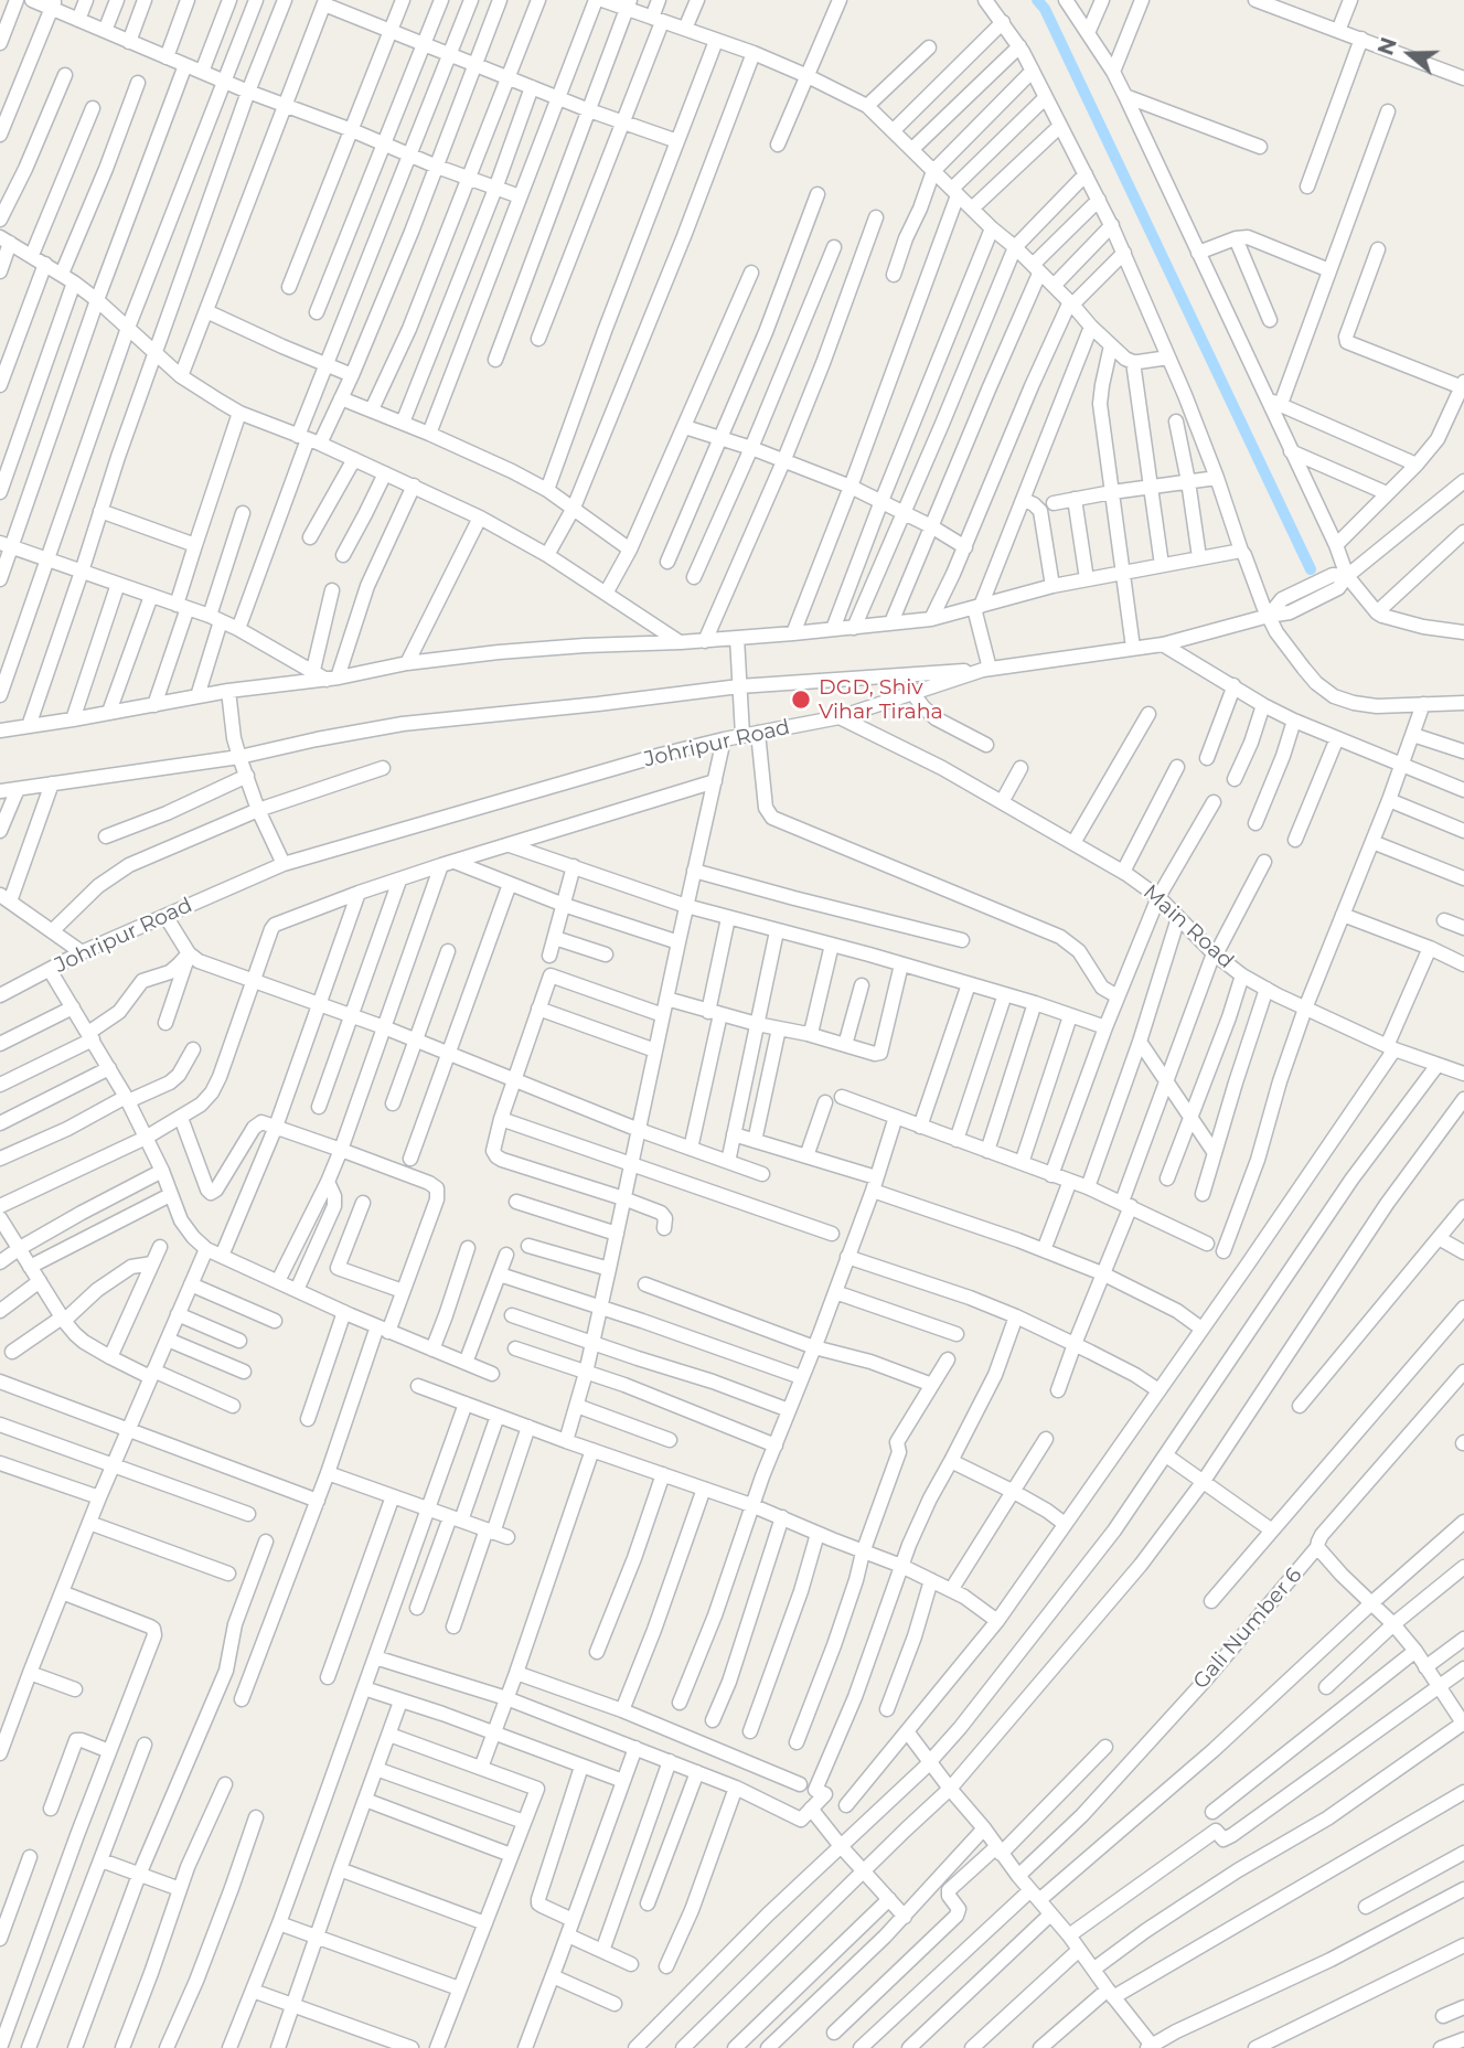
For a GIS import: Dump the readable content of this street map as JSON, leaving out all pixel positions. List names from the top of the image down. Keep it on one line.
{"streets":{"street":["Johripur Road","Main Road","Gali Number 6"]},"crossings":[["Johripur Road","Main Road"]],"places":["DGD, Shiv Vihar Tiraha"],"north":"left"}
